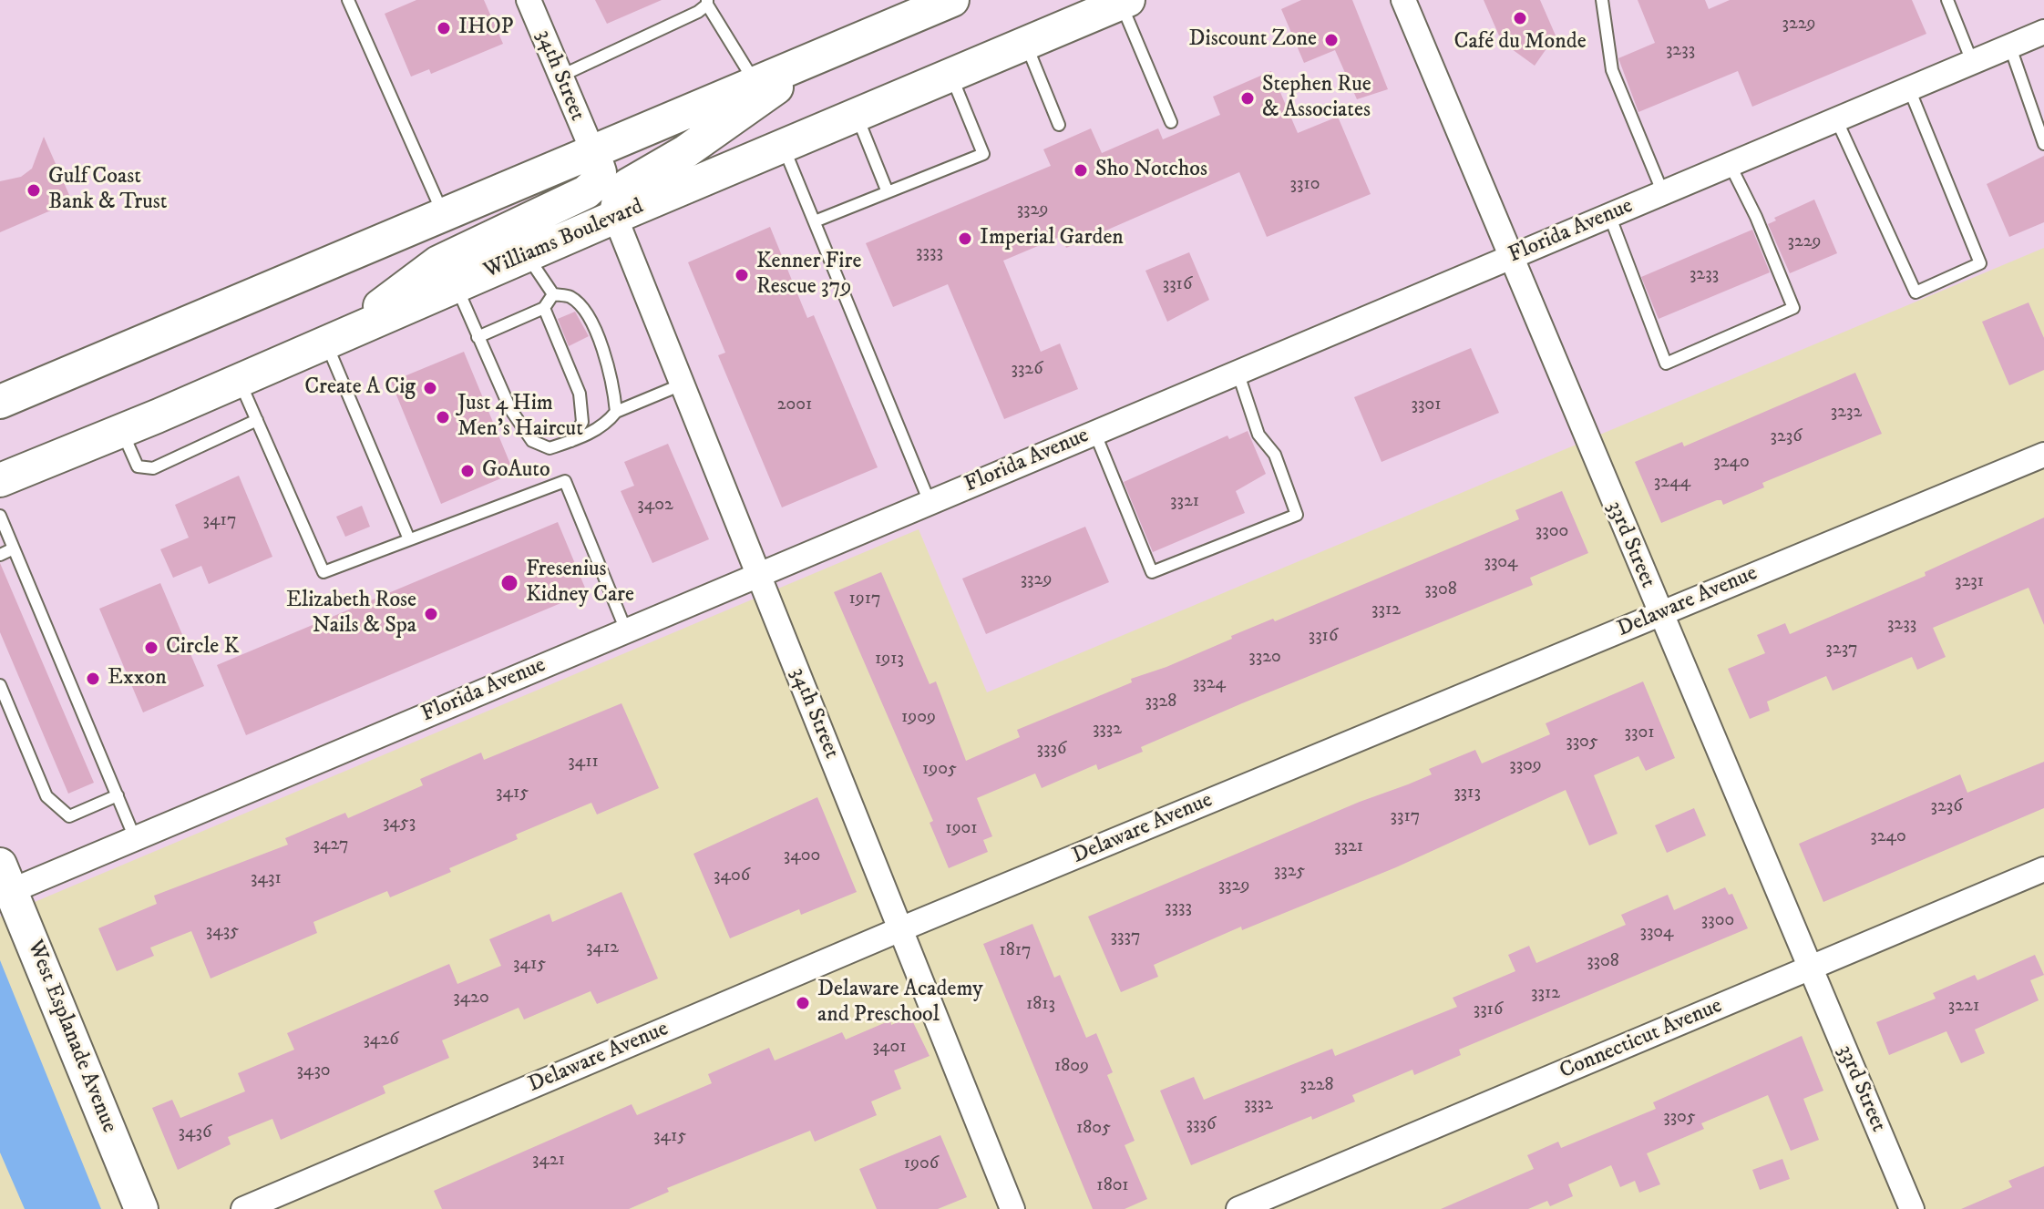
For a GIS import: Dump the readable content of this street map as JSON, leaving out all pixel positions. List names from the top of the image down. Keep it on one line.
{"streets":{"main road":["Williams Boulevard","West Esplanade Avenue"],"street":["34th Street","Florida Avenue","33rd Street","Delaware Avenue","Connecticut Avenue"]},"crossings":[["34th Street","Florida Avenue"],["34th Street","Williams Boulevard"],["34th Street","Delaware Avenue"],["Florida Avenue","33rd Street"],["Florida Avenue","West Esplanade Avenue"],["33rd Street","Delaware Avenue"],["33rd Street","Connecticut Avenue"]],"places":["Café du Monde","IHOP","Discount Zone","Stephen Rue & Associates","Sho Notchos","Gulf Coast Bank & Trust","Imperial Garden","Kenner Fire Rescue 379","Create A Cig","Just 4 Him Men's Haircut","GoAuto","Fresenius Kidney Care","Elizabeth Rose Nails & Spa","Circle K","Exxon","Delaware Academy and Preschool"],"house_numbers":["3229","3233","3310","3329","3229","3333","3233","3316","3326","2001","3301","3232","3236","3240","3244","3321","3402","3417","3300","3304","3329","3231","3308","1917","3312","3233","3316","3237","3320","1913","3324","3328","1909","3332","3301","3305","3336","3411","3309","1905","3415","3313","3236","3317","3453","1901","3240","3427","3321","3400","3325","3406","3431","3329","3333","3300","3435","3304","3337","3412","1817","3308","3415","3312","3420","1813","3221","3316","3426","3401","1809","3430","3228","3332","3305","3336","1805","3436","3415","3421","1906","1801"]}
